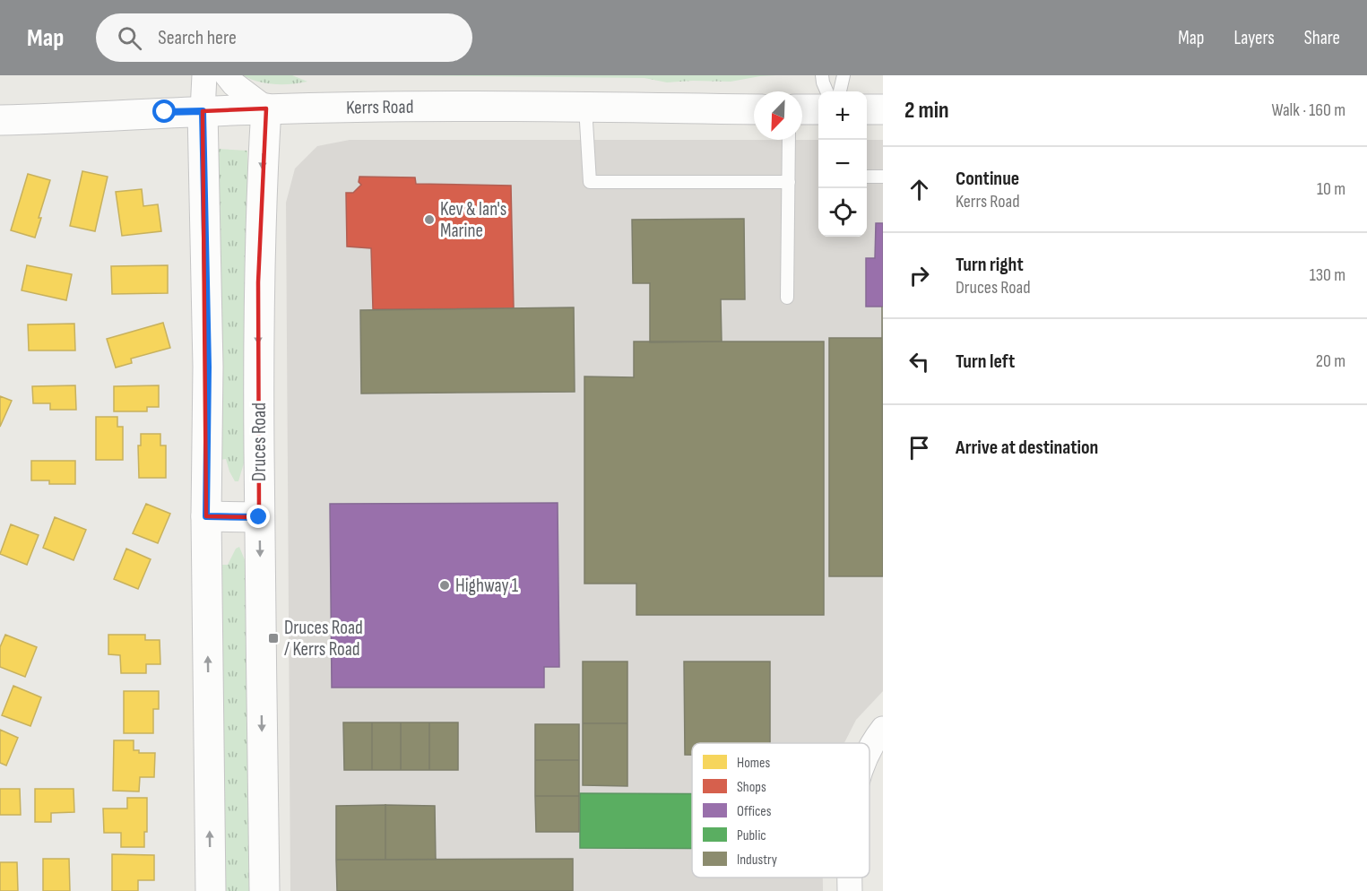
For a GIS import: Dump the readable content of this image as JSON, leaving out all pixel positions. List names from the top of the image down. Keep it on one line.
{"streets":{"main road":["Kerrs Road","Druces Road"]},"crossings":[["Kerrs Road","Druces Road"]],"places":{"other":["Kev & Ian's Marine","Highway 1"],"transit":["Druces Road / Kerrs Road"]},"legend":["Homes","Shops","Offices","Public","Industry"],"north":"bottom left","page":{"header":"Map","search":"Search here","nav":["Map","Layers","Share"],"heading":["2 min","Walk · 160 m"],"map_buttons":["+","−"],"list":[["Continue","Kerrs Road","10 m"],["Turn right","Druces Road","130 m"],["Turn left","20 m"],"Arrive at destination"]}}
